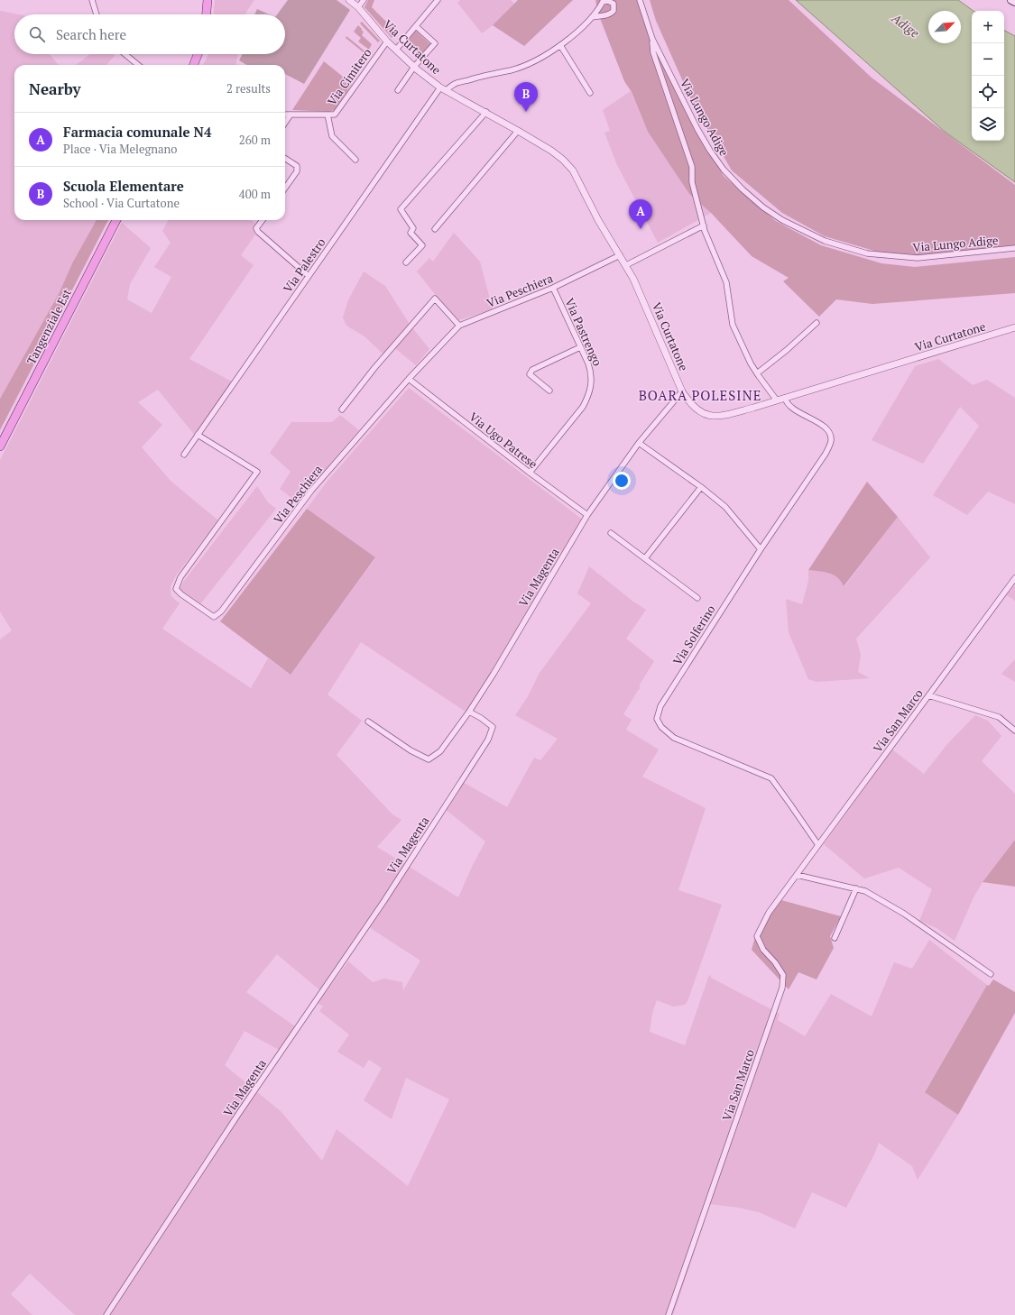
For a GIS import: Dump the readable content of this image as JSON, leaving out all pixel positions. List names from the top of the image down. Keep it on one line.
{"streets":{"main road":["Tangenziale Est"],"street":["Via Curtatone","Via Cimitero","Via Lungo Adige","Via Palestro","Via Peschiera","Via Pastrengo","Via Ugo Patrese","Via Magenta","Via Solferino","Via San Marco"]},"crossings":[["Via Curtatone","Via Cimitero"],["Via Curtatone","Via Palestro"],["Via Curtatone","Via Peschiera"],["Via Curtatone","Via Magenta"],["Via Curtatone","Via Solferino"],["Via Palestro","Via Peschiera"],["Via Peschiera","Via Pastrengo"],["Via Peschiera","Via Ugo Patrese"],["Via Pastrengo","Via Ugo Patrese"],["Via Ugo Patrese","Via Magenta"],["Via Solferino","Via San Marco"]],"districts":["BOARA POLESINE"],"water":["Adige"],"north":"top right","page":{"map_buttons":["+","−"],"search":"Search here","heading":["Nearby","2 results"],"pins":["B","A"],"list":[{"mark":"A","name":"Farmacia comunale N4","note":"Place · Via Melegnano","value":"260 m"},{"mark":"B","name":"Scuola Elementare","note":"School · Via Curtatone","value":"400 m"}]}}
